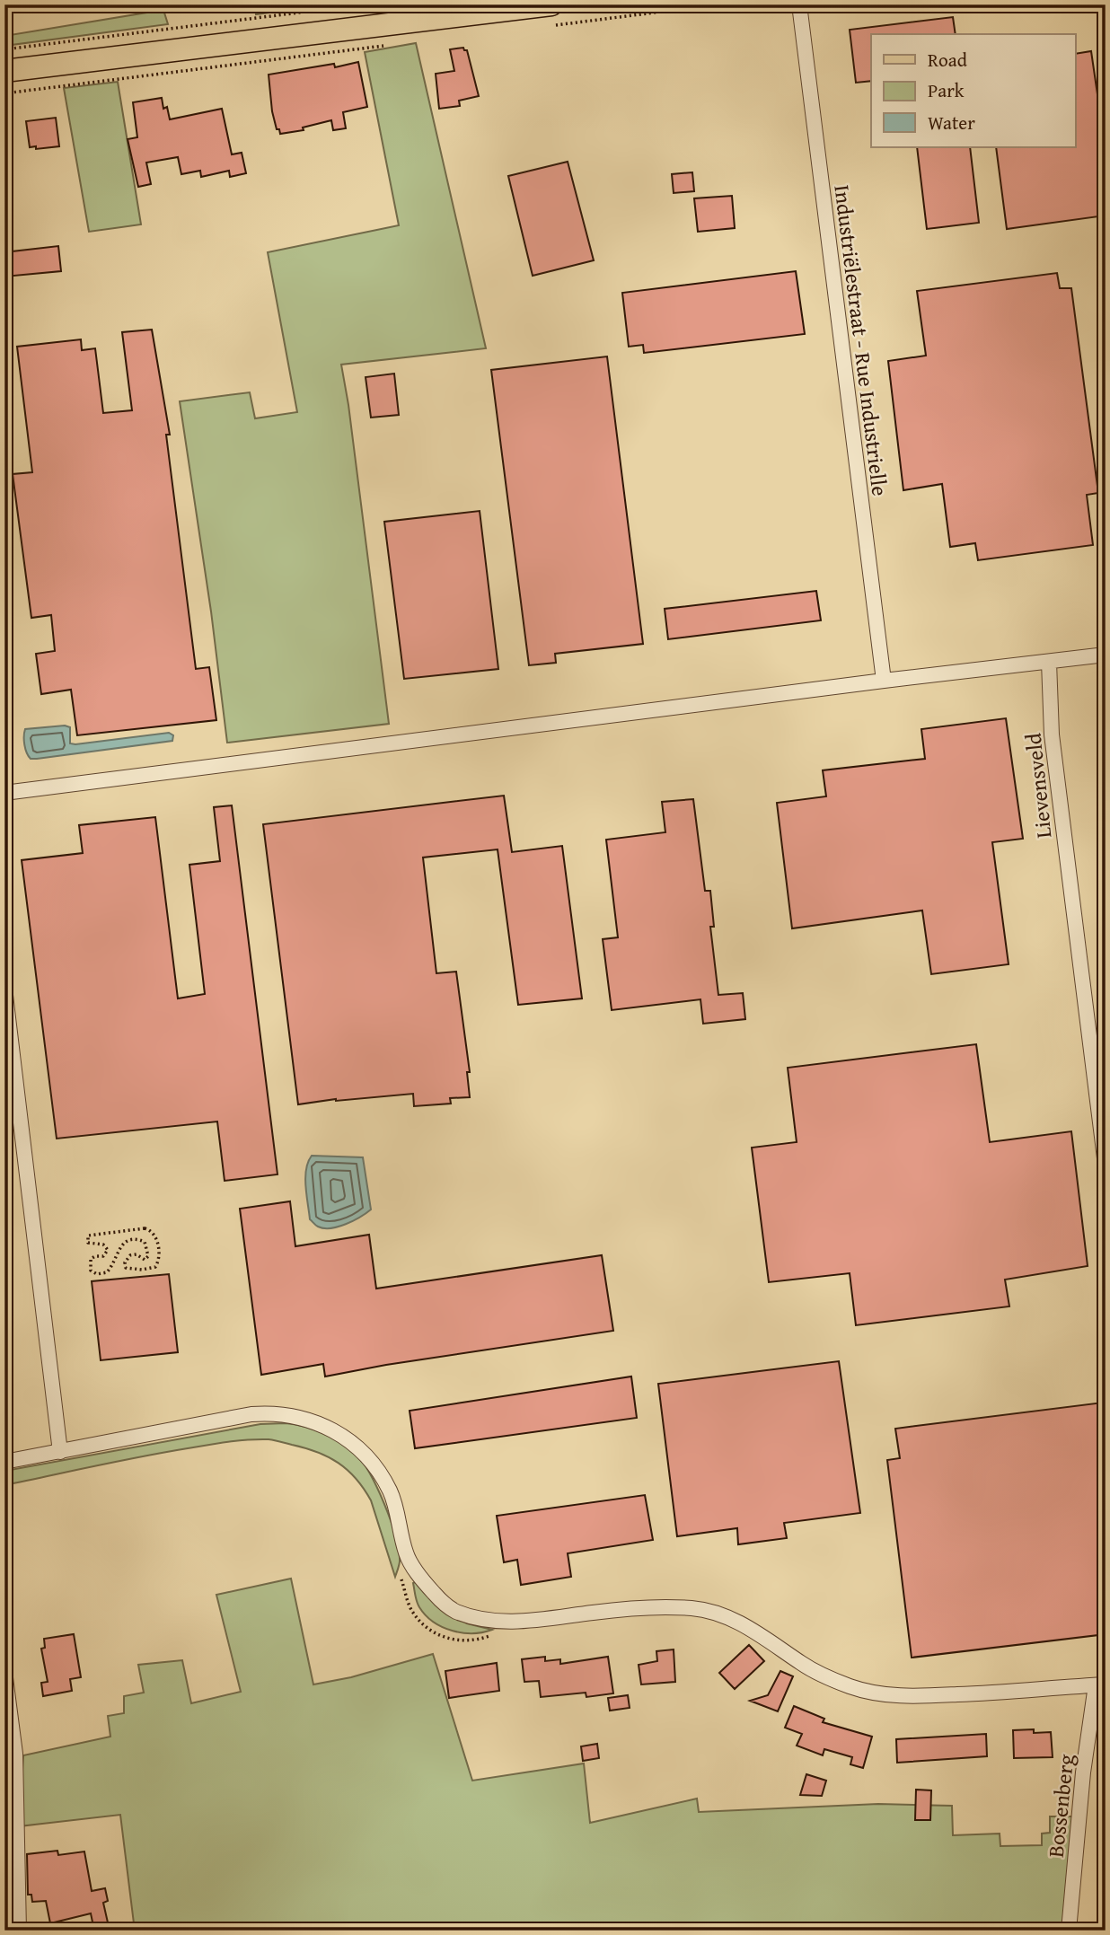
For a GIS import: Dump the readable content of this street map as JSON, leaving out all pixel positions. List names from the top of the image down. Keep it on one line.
{"streets":{"street":["Industriëlestraat - Rue Industrielle","Lievensveld","Bossenberg"]},"legend":["Road","Park","Water"]}
